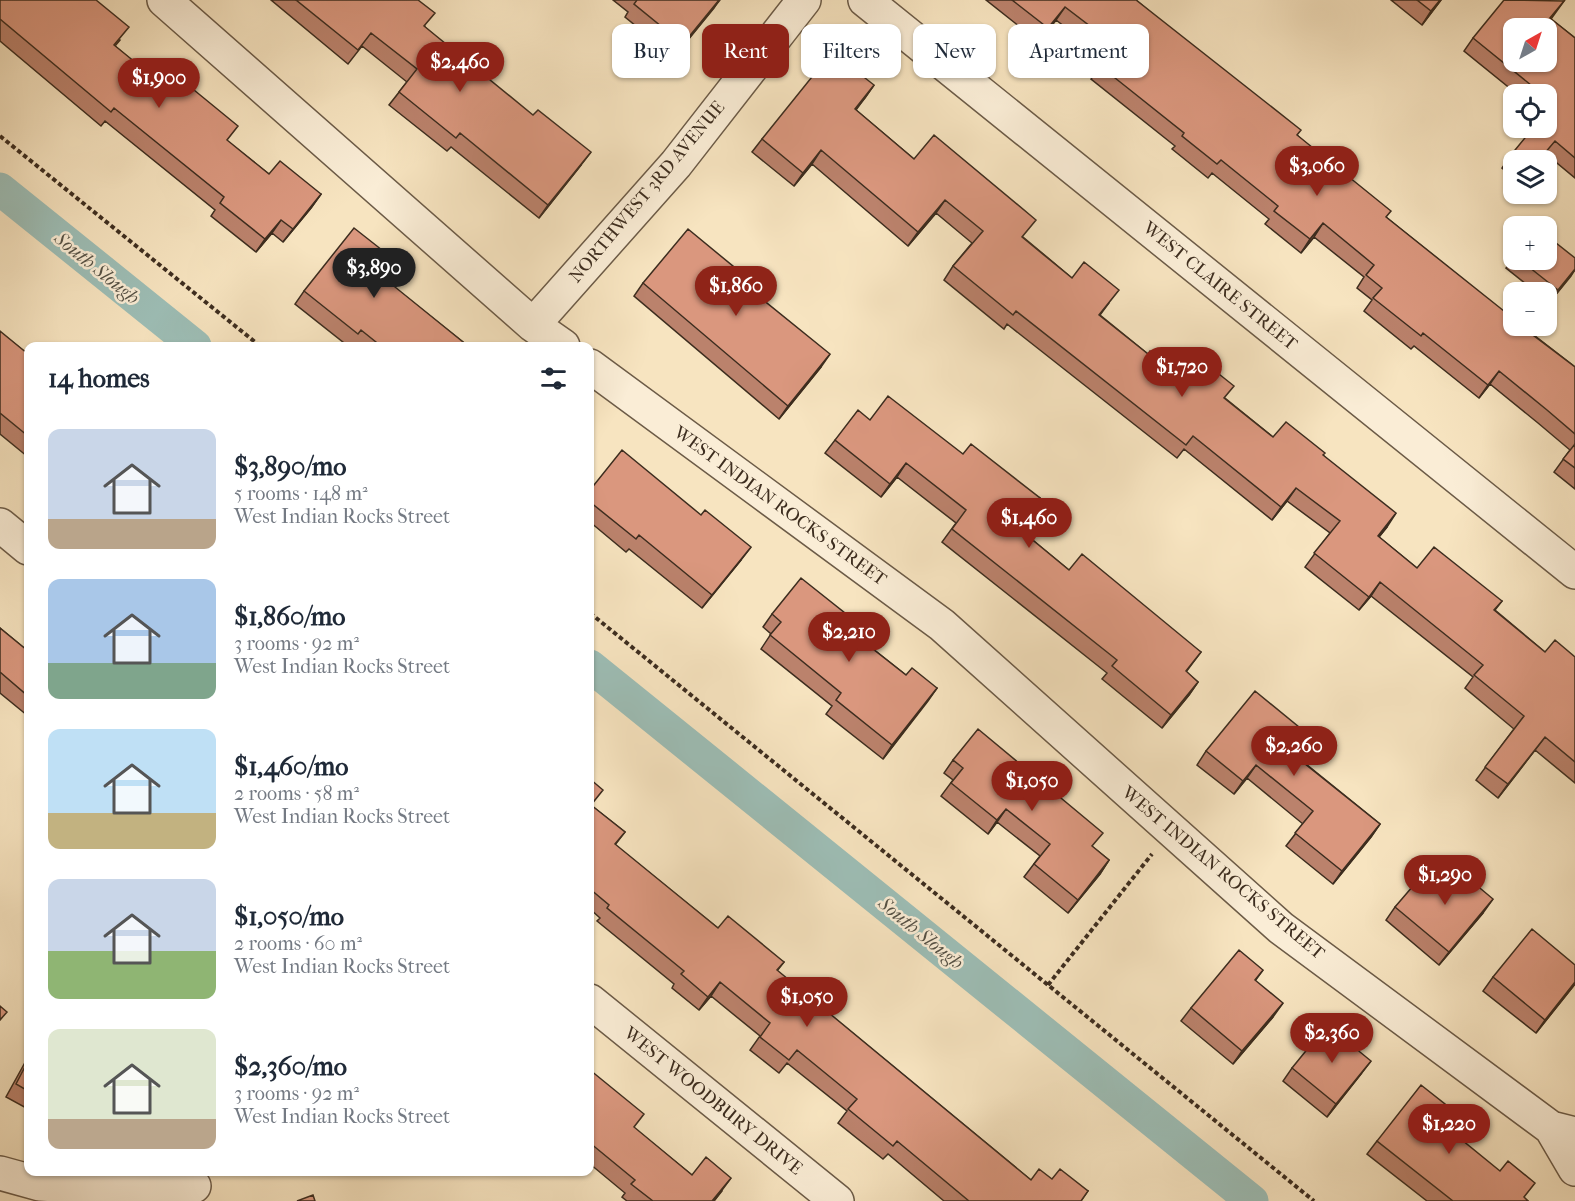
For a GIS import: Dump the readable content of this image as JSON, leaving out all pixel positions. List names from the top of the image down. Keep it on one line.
{"streets":{"street":["NORTHWEST 3RD AVENUE","WEST CLAIRE STREET","WEST INDIAN ROCKS STREET","WEST WOODBURY DRIVE"]},"water":["South Slough"],"north":"top right","page":{"map_buttons":["+","−"],"chip":["Buy","Rent","Filters","New","Apartment"],"price":["$2,460","$1,900","$3,060","$3,890","$1,860","$1,720","$1,460","$2,210","$2,260","$1,050","$1,290","$1,050","$2,360","$1,220"],"heading":"14 homes","list":[{"name":"$3,890/mo","note":"5 rooms · 148 m² · West Indian Rocks Street"},{"name":"$1,860/mo","note":"3 rooms · 92 m² · West Indian Rocks Street"},{"name":"$1,460/mo","note":"2 rooms · 58 m² · West Indian Rocks Street"},{"name":"$1,050/mo","note":"2 rooms · 60 m² · West Indian Rocks Street"},{"name":"$2,360/mo","note":"3 rooms · 92 m² · West Indian Rocks Street"}]}}
